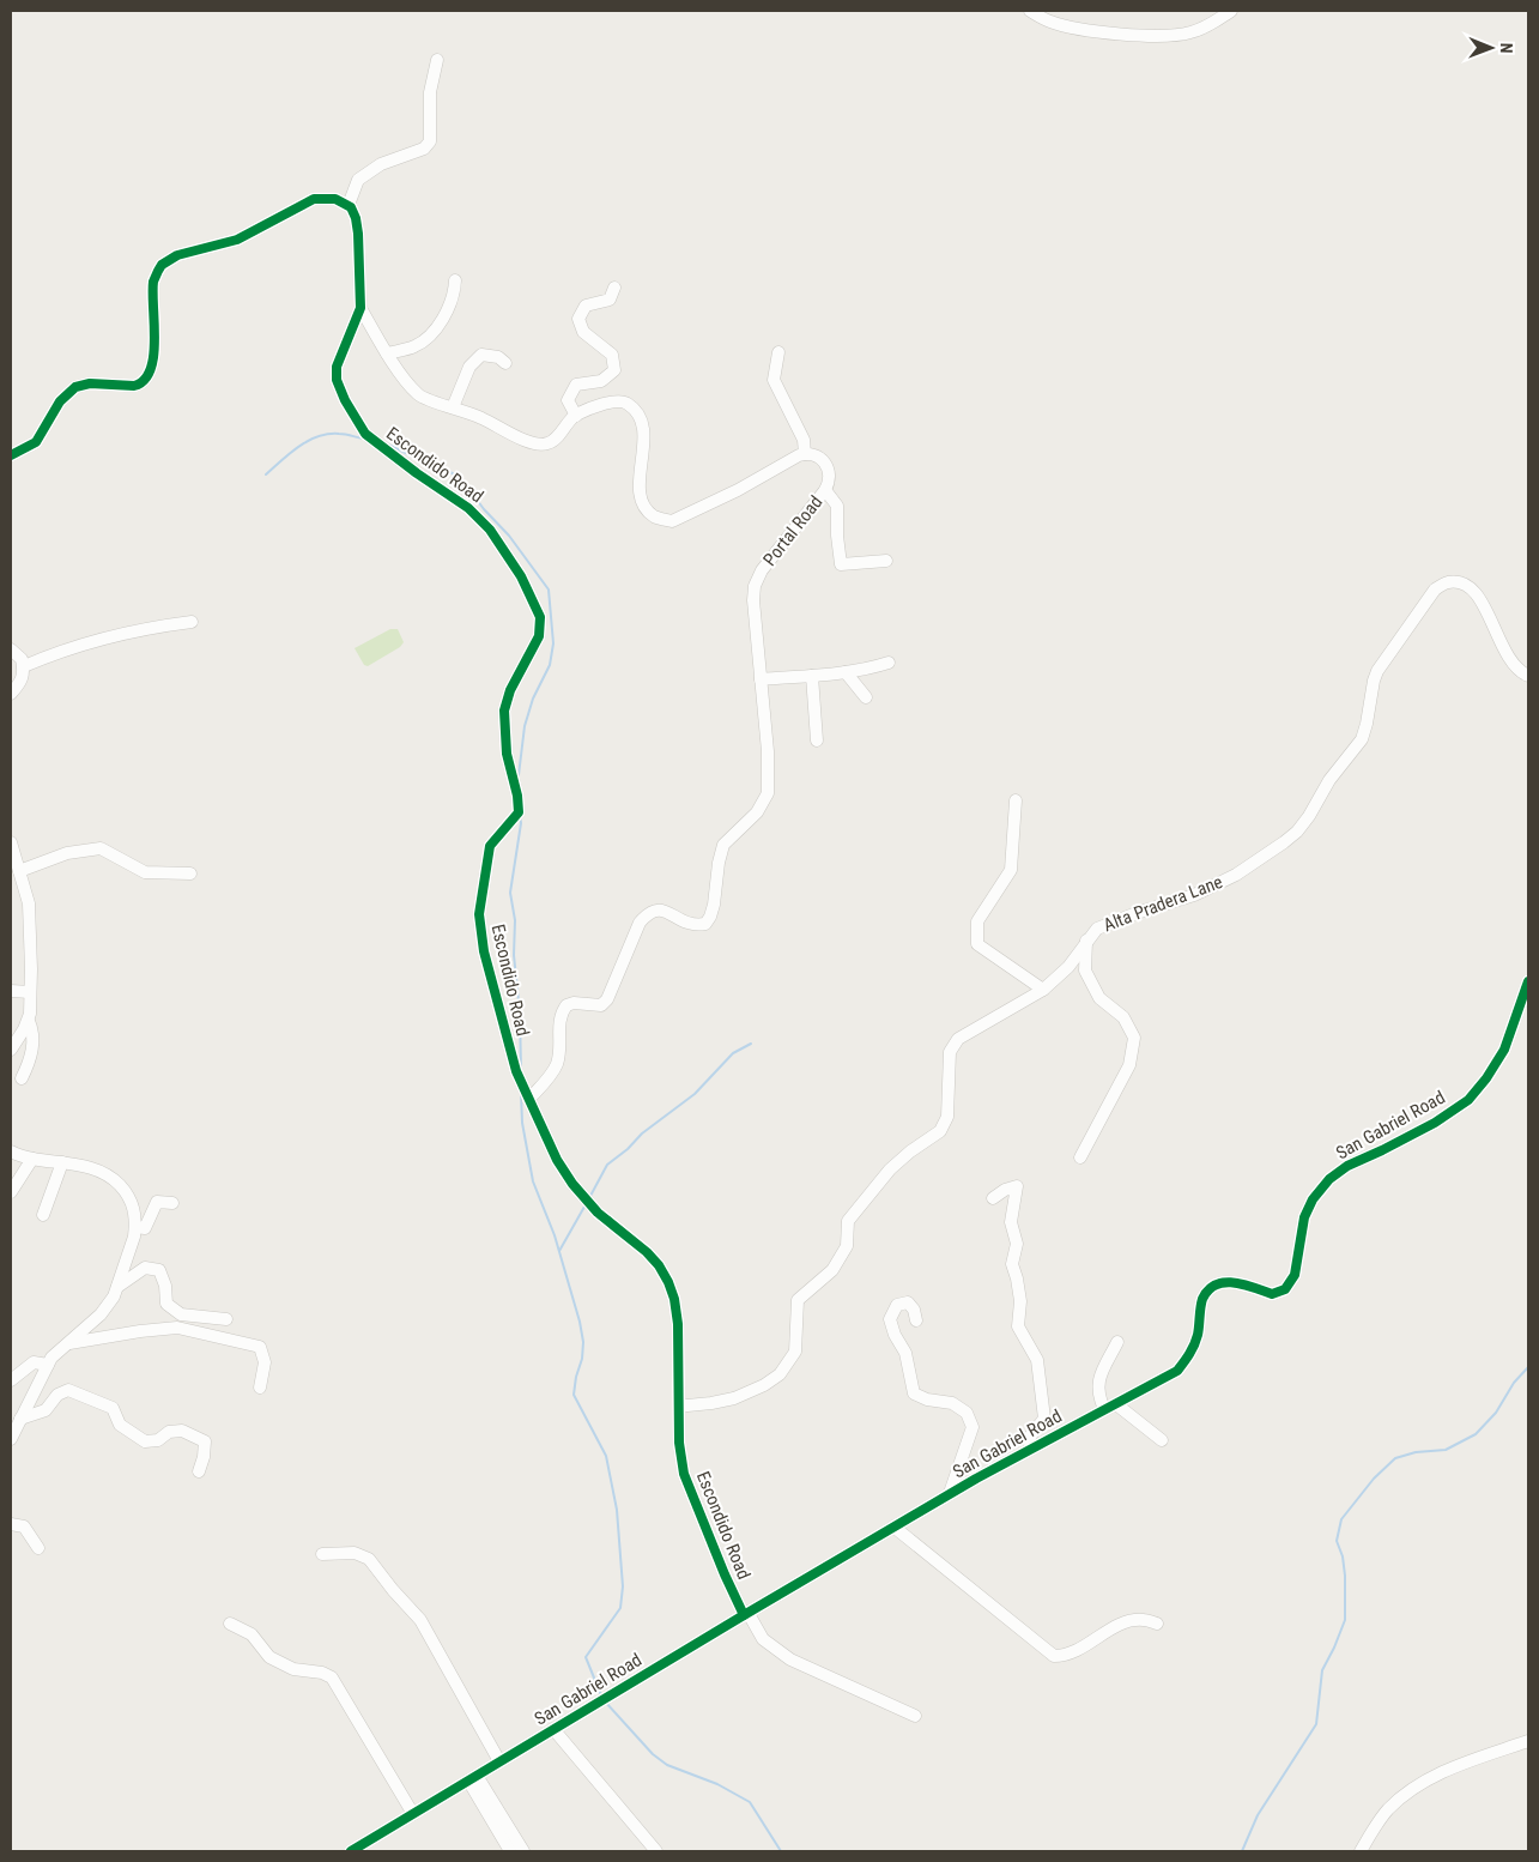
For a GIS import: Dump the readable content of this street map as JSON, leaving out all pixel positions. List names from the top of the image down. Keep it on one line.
{"streets":{"street":["Escondido Road","Portal Road","Alta Pradera Lane","San Gabriel Road"]},"crossings":[["Escondido Road","Portal Road"],["Escondido Road","Alta Pradera Lane"],["Escondido Road","San Gabriel Road"]],"north":"right"}
